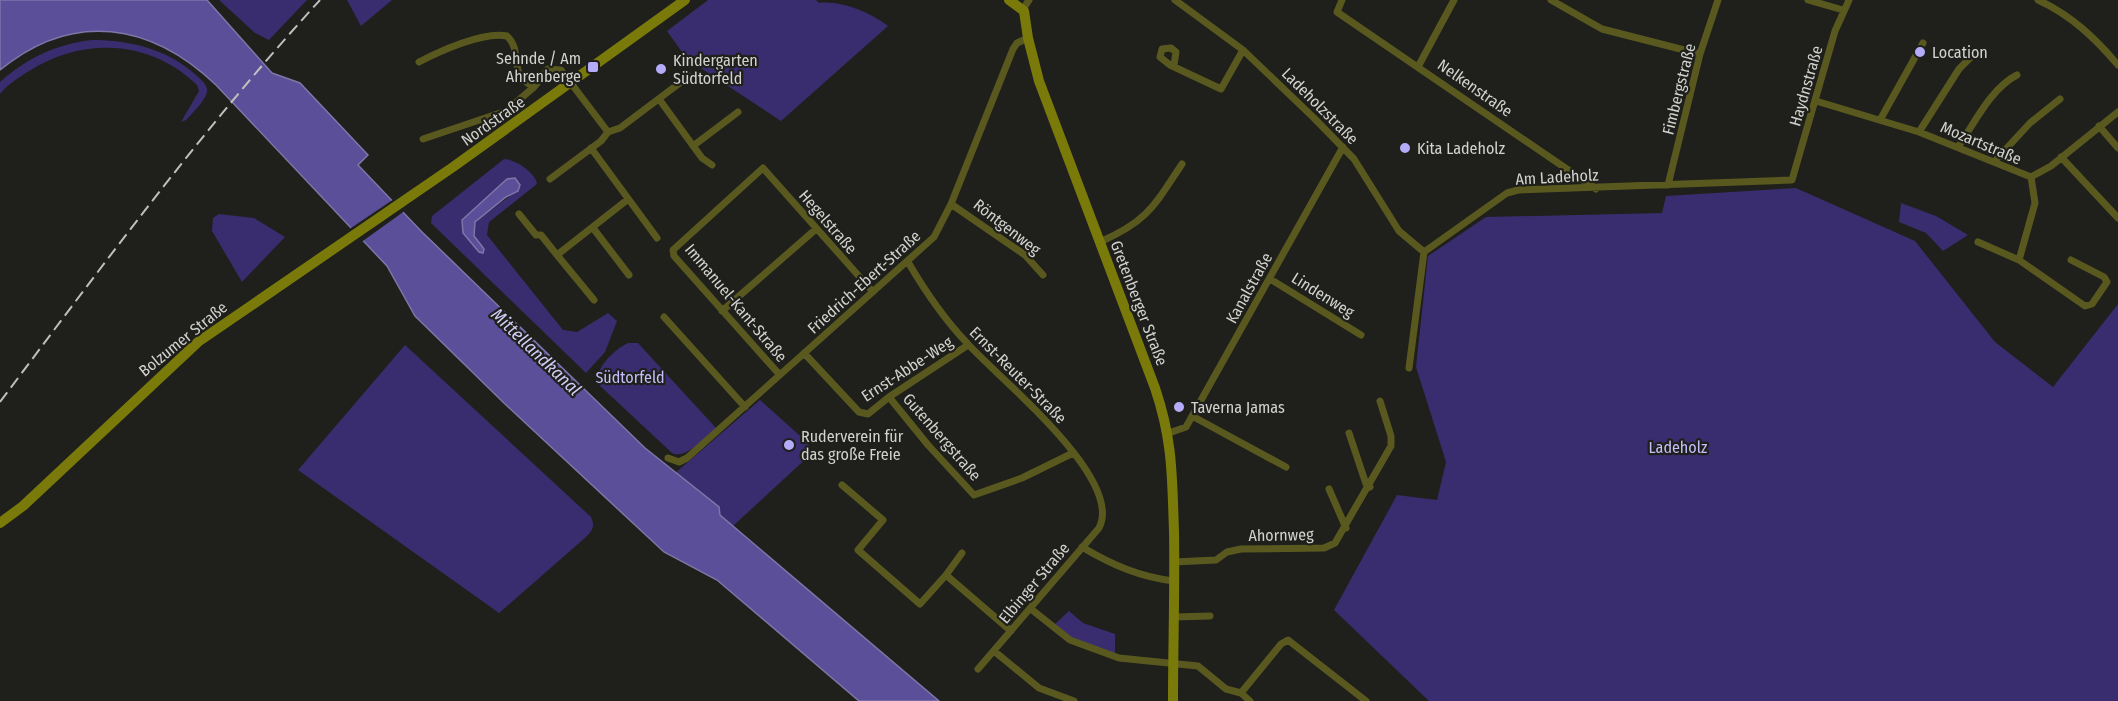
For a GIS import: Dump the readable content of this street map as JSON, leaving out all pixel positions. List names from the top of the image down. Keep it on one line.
{"streets":{"main road":["Nordstraße","Gretenberger Straße","Bolzumer Straße"],"street":["Haydnstraße","Nelkenstraße","Fimbergstraße","Ladeholzstraße","Mozartstraße","Am Ladeholz","Hegelstraße","Röntgenweg","Friedrich-Ebert-Straße","Kanalstraße","Lindenweg","Immanuel-Kant-Straße","Ernst-Abbe-Weg","Ernst-Reuter-Straße","Gutenbergstraße","Ahornweg","Elbinger Straße"]},"crossings":[["Haydnstraße","Mozartstraße"],["Haydnstraße","Am Ladeholz"],["Nelkenstraße","Am Ladeholz"],["Fimbergstraße","Am Ladeholz"],["Ladeholzstraße","Am Ladeholz"],["Ladeholzstraße","Kanalstraße"],["Nordstraße","Bolzumer Straße"],["Hegelstraße","Friedrich-Ebert-Straße"],["Hegelstraße","Immanuel-Kant-Straße"],["Röntgenweg","Friedrich-Ebert-Straße"],["Friedrich-Ebert-Straße","Immanuel-Kant-Straße"],["Friedrich-Ebert-Straße","Gretenberger Straße"],["Friedrich-Ebert-Straße","Ernst-Abbe-Weg"],["Friedrich-Ebert-Straße","Ernst-Reuter-Straße"],["Kanalstraße","Lindenweg"],["Kanalstraße","Gretenberger Straße"],["Gretenberger Straße","Ahornweg"],["Ernst-Abbe-Weg","Ernst-Reuter-Straße"],["Ernst-Abbe-Weg","Gutenbergstraße"],["Ernst-Reuter-Straße","Gutenbergstraße"],["Ernst-Reuter-Straße","Elbinger Straße"]],"water":["Mittellandkanal"],"parks":["Südtorfeld","Ladeholz"],"places":{"other":["Location","Kindergarten Südtorfeld","Kita Ladeholz","Taverna Jamas","Ruderverein für das große Freie"],"transit":["Sehnde / Am Ahrenberge"]}}
